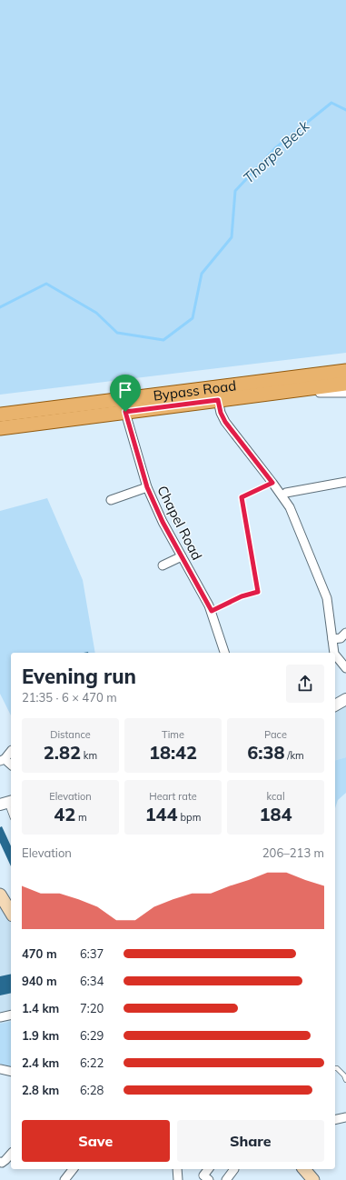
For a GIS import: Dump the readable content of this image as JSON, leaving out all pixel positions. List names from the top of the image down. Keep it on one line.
{"streets":{"main road":["Bypass Road"],"street":["Chapel Road"]},"crossings":[["Bypass Road","Chapel Road"]],"water":["Thorpe Beck"],"page":{"heading":["Evening run","21:35 · 6 × 470 m"],"stats":[["Distance","2.82 km"],["Time","18:42"],["Pace","6:38 /km"],["Elevation","42 m"],["Heart rate","144 bpm"],["kcal","184"]],"chart":["Elevation","206–213 m"],"list":[{"name":"470 m","note":"6:37"},{"name":"940 m","note":"6:34"},{"name":"1.4 km","note":"7:20"},{"name":"1.9 km","note":"6:29"},{"name":"2.4 km","note":"6:22"},{"name":"2.8 km","note":"6:28"}],"buttons":["Save","Share"]}}
